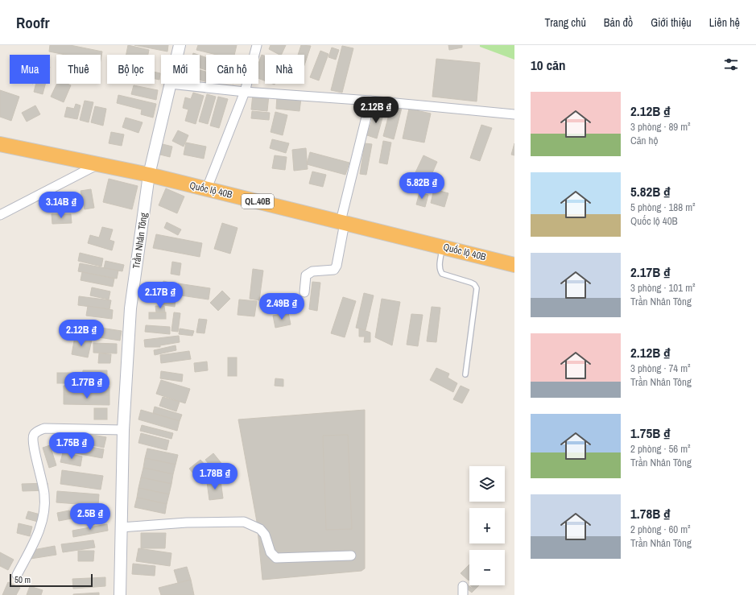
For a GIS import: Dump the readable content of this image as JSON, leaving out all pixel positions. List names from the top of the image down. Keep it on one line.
{"streets":{"highway":["Quốc lộ 40B","QL.40B"],"street":["Trần Nhân Tông"]},"crossings":[["Quốc lộ 40B","Trần Nhân Tông"]],"scale_bar":"50 m","page":{"header":"Roofr","nav":["Trang chủ","Bản đồ","Giới thiệu","Liên hệ"],"heading":"10 căn","chip":["Mua","Thuê","Bộ lọc","Mới","Căn hộ","Nhà"],"list":[{"name":"2.12B ₫","note":"3 phòng · 89 m² · Căn hộ"},{"name":"5.82B ₫","note":"5 phòng · 188 m² · Quốc lộ 40B"},{"name":"2.17B ₫","note":"3 phòng · 101 m² · Trần Nhân Tông"},{"name":"2.12B ₫","note":"3 phòng · 74 m² · Trần Nhân Tông"},{"name":"1.75B ₫","note":"2 phòng · 56 m² · Trần Nhân Tông"},{"name":"1.78B ₫","note":"2 phòng · 60 m² · Trần Nhân Tông"}],"price":["2.12B ₫","5.82B ₫","3.14B ₫","2.17B ₫","2.49B ₫","2.12B ₫","1.77B ₫","1.75B ₫","1.78B ₫","2.5B ₫"],"map_buttons":["+","−"],"scale":"50 m"}}
